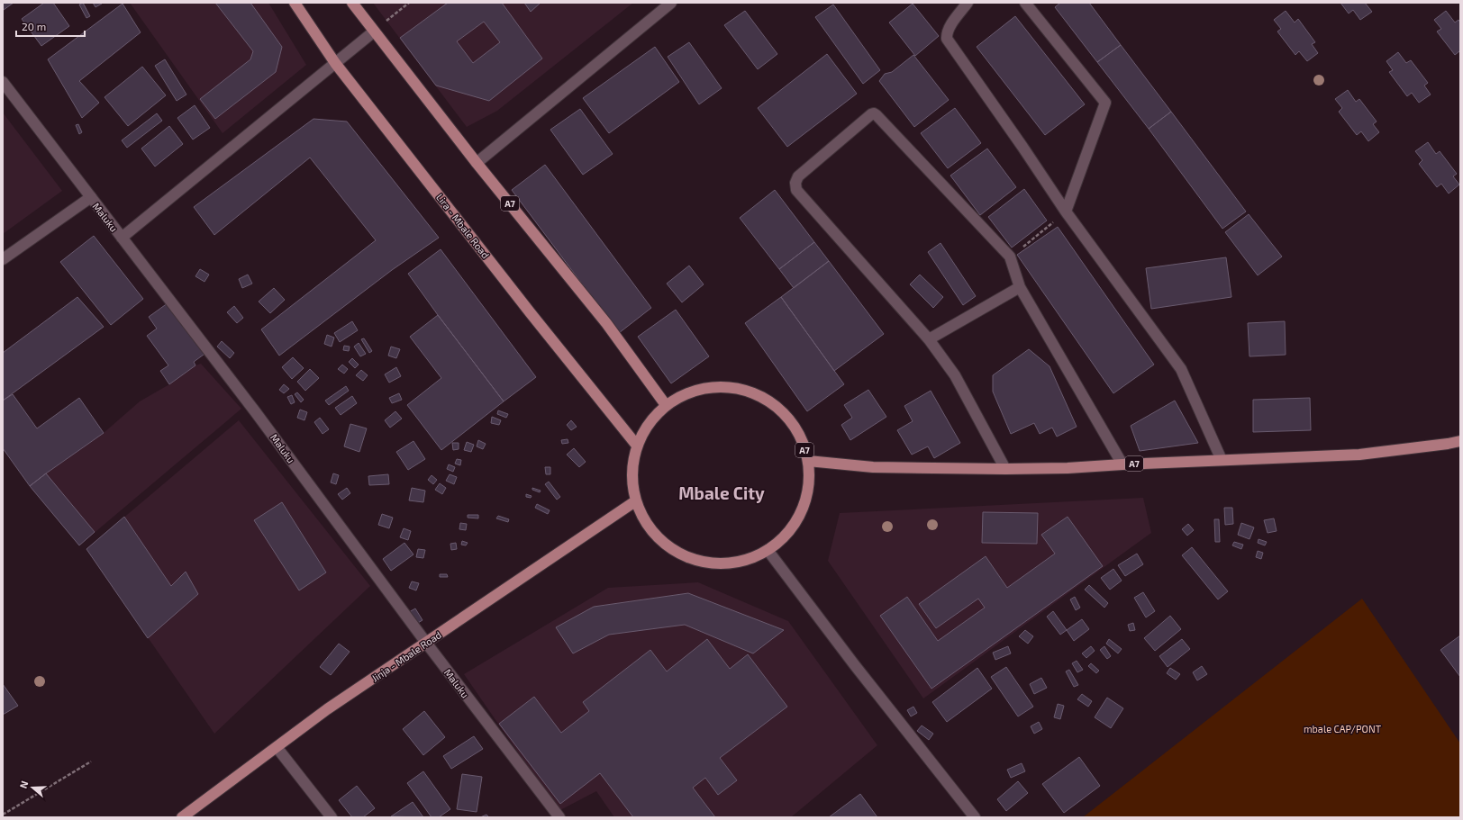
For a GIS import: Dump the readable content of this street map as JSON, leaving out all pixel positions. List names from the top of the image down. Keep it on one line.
{"streets":{"main road":["A7","Lira - Mbale Road","Jinja - Mbale Road"],"street":["Maluku"]},"crossings":[["A7","Lira - Mbale Road"],["A7","Jinja - Mbale Road"],["Maluku","Jinja - Mbale Road"]],"districts":["Mbale City"],"parks":["mbale CAP/PONT"],"scale_bar":"20 m","north":"left"}
